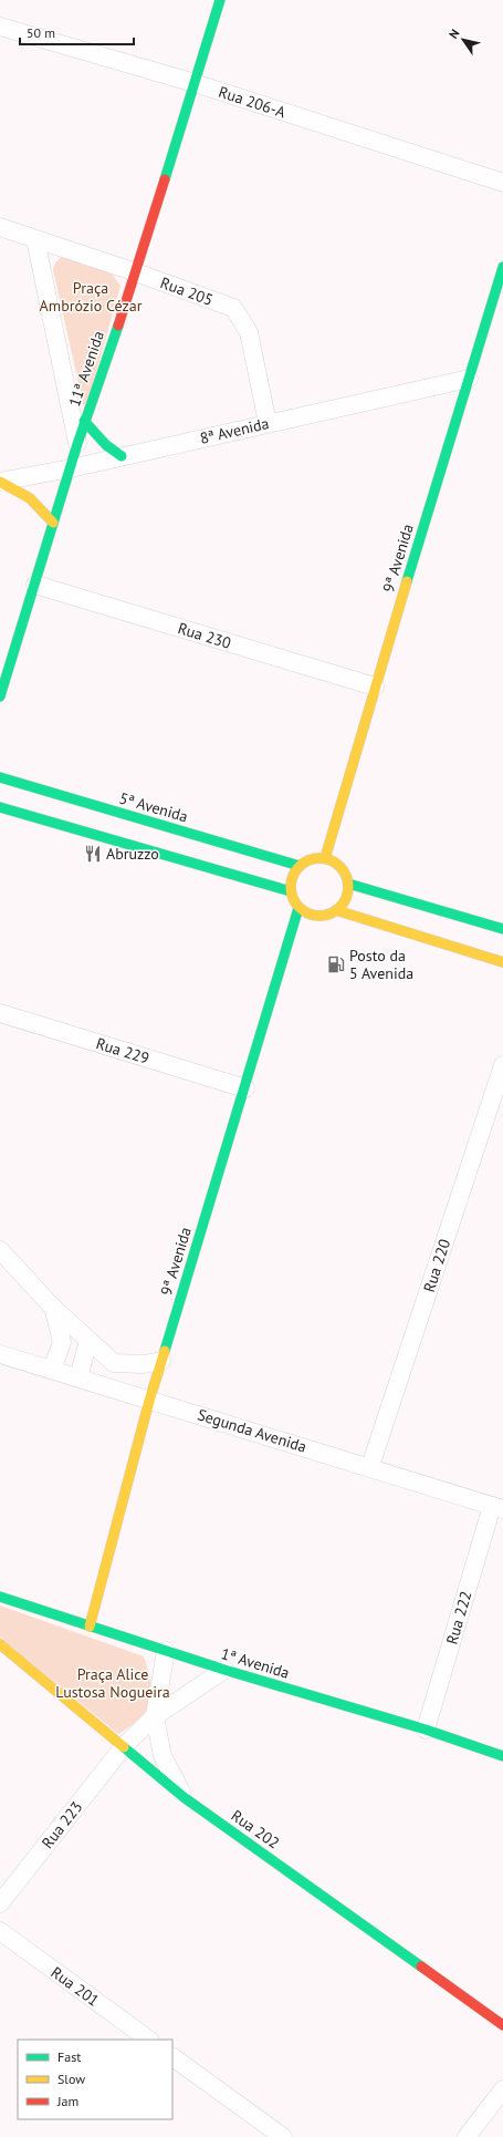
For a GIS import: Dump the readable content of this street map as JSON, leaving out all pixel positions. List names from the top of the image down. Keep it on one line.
{"streets":{"street":["Rua 206-A","Rua 205","11ª Avenida","8ª Avenida","9ª Avenida","Rua 230","5ª Avenida","Rua 229","Rua 220","Segunda Avenida","Rua 222","1ª Avenida","Rua 223","Rua 202","Rua 201"]},"crossings":[["Rua 206-A","11ª Avenida"],["Rua 205","11ª Avenida"],["Rua 205","8ª Avenida"],["11ª Avenida","8ª Avenida"],["11ª Avenida","Rua 230"],["8ª Avenida","9ª Avenida"],["9ª Avenida","Rua 230"],["9ª Avenida","5ª Avenida"],["9ª Avenida","Rua 229"],["9ª Avenida","Segunda Avenida"],["9ª Avenida","1ª Avenida"],["Rua 220","Segunda Avenida"],["Segunda Avenida","Rua 222"],["Rua 222","1ª Avenida"],["1ª Avenida","Rua 223"],["Rua 223","Rua 202"]],"parks":["Praça Ambrózio Cézar","Praça Alice Lustosa Nogueira"],"places":{"restaurant":["Abruzzo"],"fuel station":["Posto da 5 Avenida"]},"legend":["Fast","Slow","Jam"],"scale_bar":"50 m","north":"top left"}
